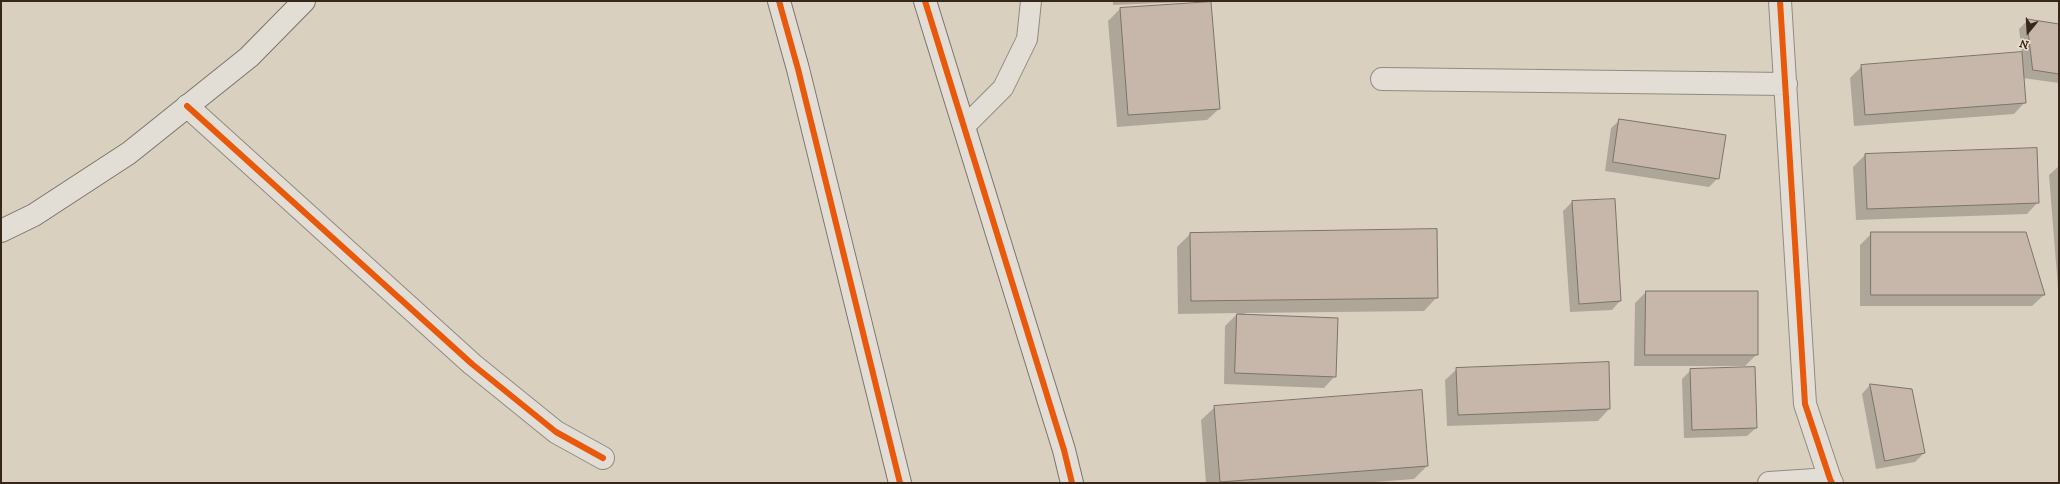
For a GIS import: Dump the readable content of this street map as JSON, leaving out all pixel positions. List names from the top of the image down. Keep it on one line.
{"north":"bottom"}
